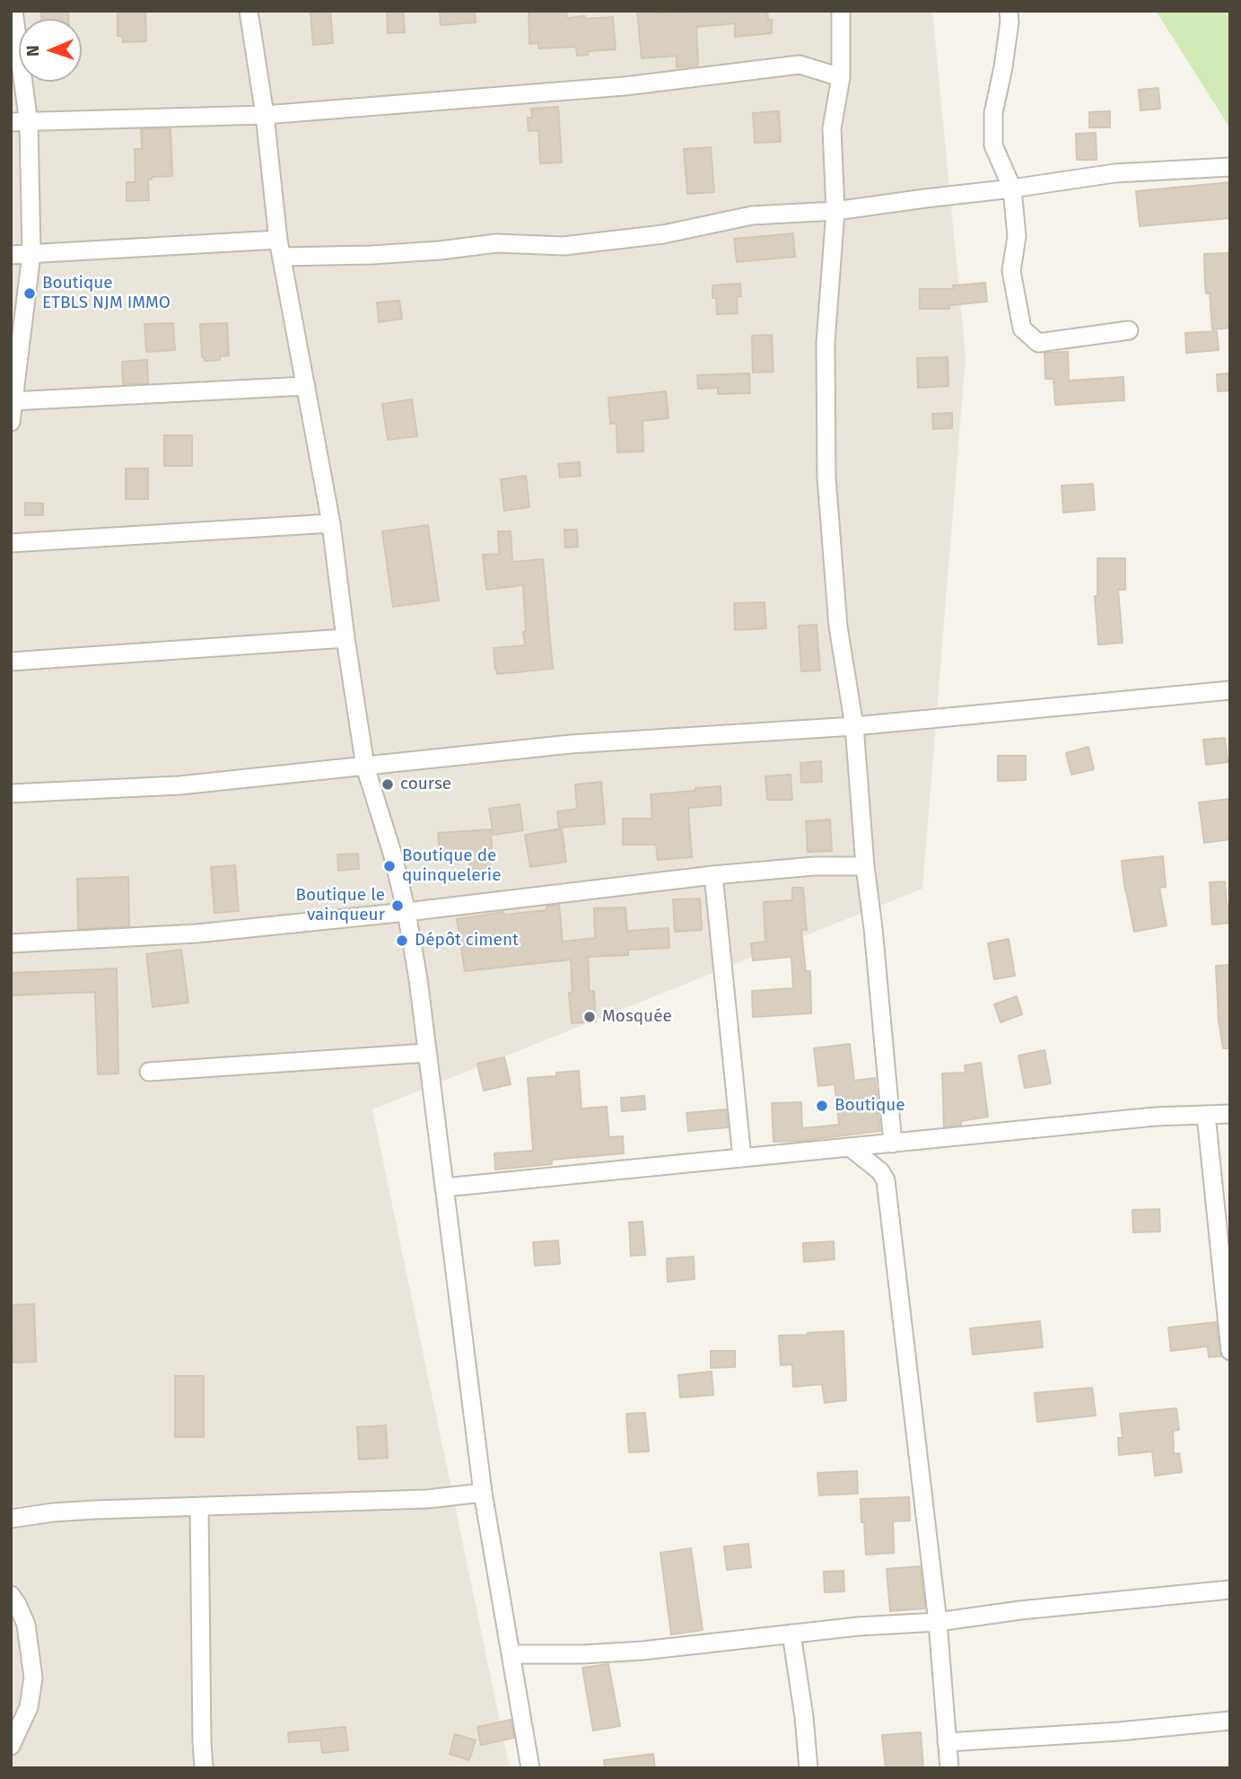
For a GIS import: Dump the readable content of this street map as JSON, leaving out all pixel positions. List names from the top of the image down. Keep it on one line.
{"places":["Boutique ETBLS NJM IMMO","course","Boutique de quinquelerie","Boutique le vainqueur","Dépôt ciment","Mosquée","Boutique"],"north":"left"}
